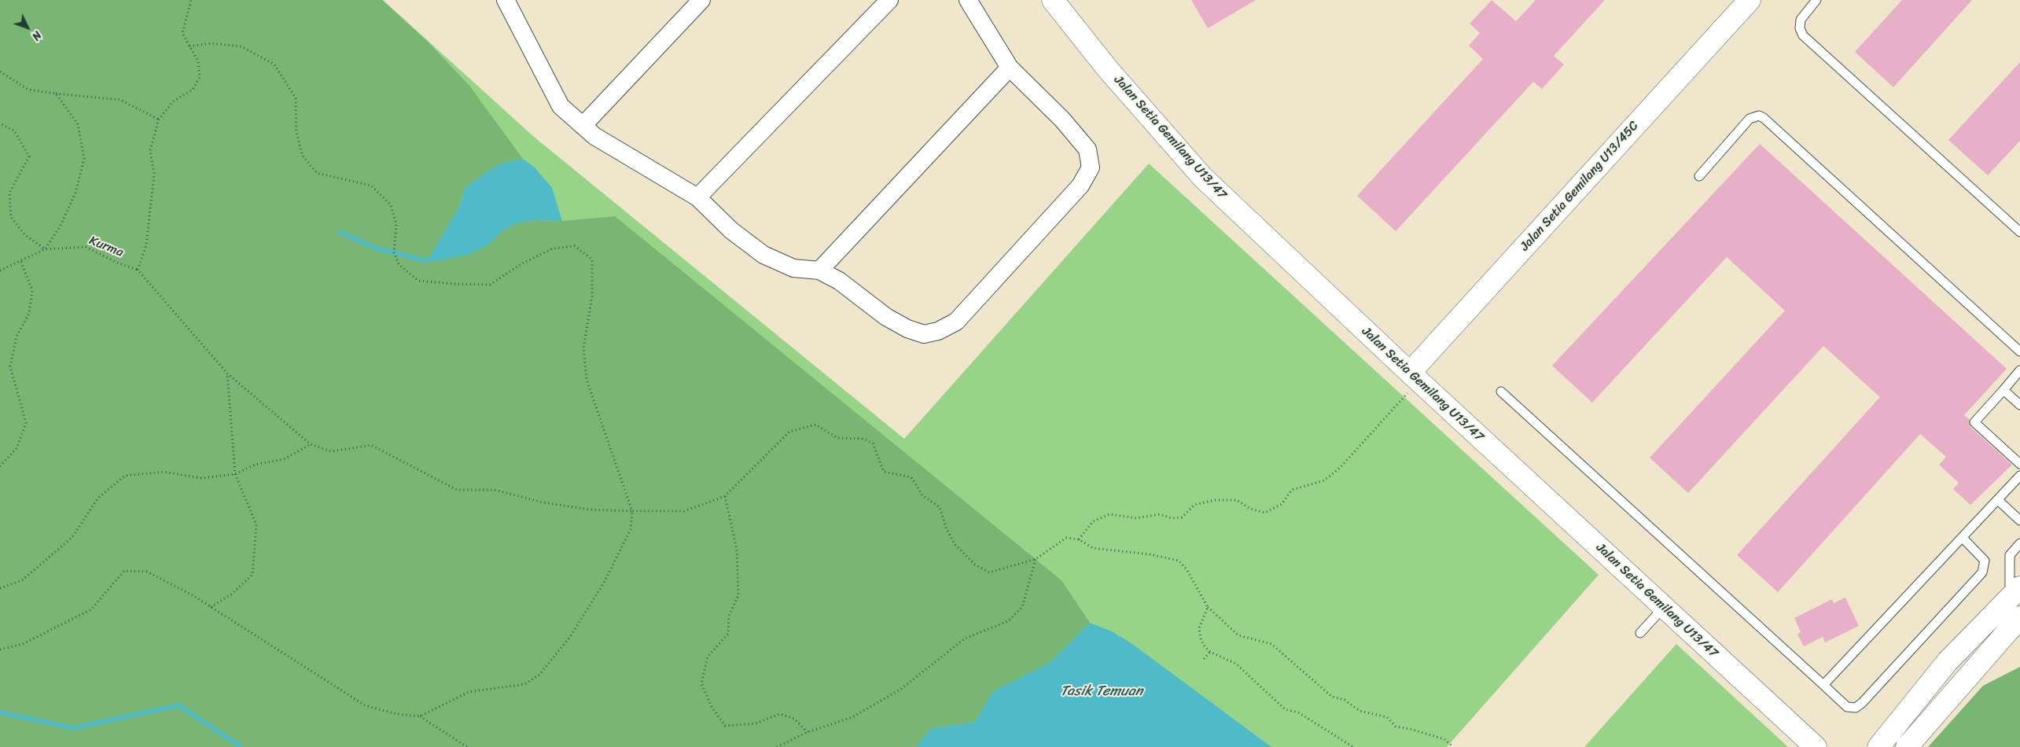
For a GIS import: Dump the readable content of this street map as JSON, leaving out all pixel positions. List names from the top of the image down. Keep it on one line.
{"streets":{"street":["Jalan Setia Gemilang U13/47","Jalan Setia Gemilang U13/45C"],"path":["Kurma"]},"crossings":[["Jalan Setia Gemilang U13/47","Jalan Setia Gemilang U13/45C"]],"water":["Tasik Temuan"],"north":"bottom right"}
